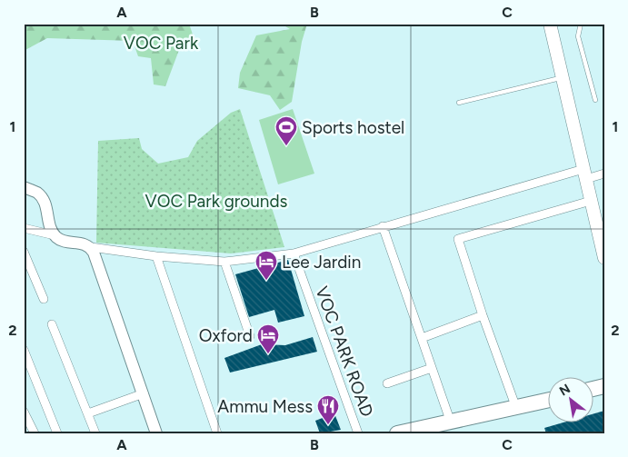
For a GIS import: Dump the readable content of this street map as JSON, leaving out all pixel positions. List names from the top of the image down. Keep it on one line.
{"streets":{"street":["VOC PARK ROAD"]},"parks":["VOC Park","VOC Park grounds"],"places":{"sports":["Sports hostel"],"hotel":["Lee Jardin","Oxford"],"restaurant":["Ammu Mess"]},"north":"top left","grid":{"columns":["A","B","C"],"rows":["1","2"]}}
